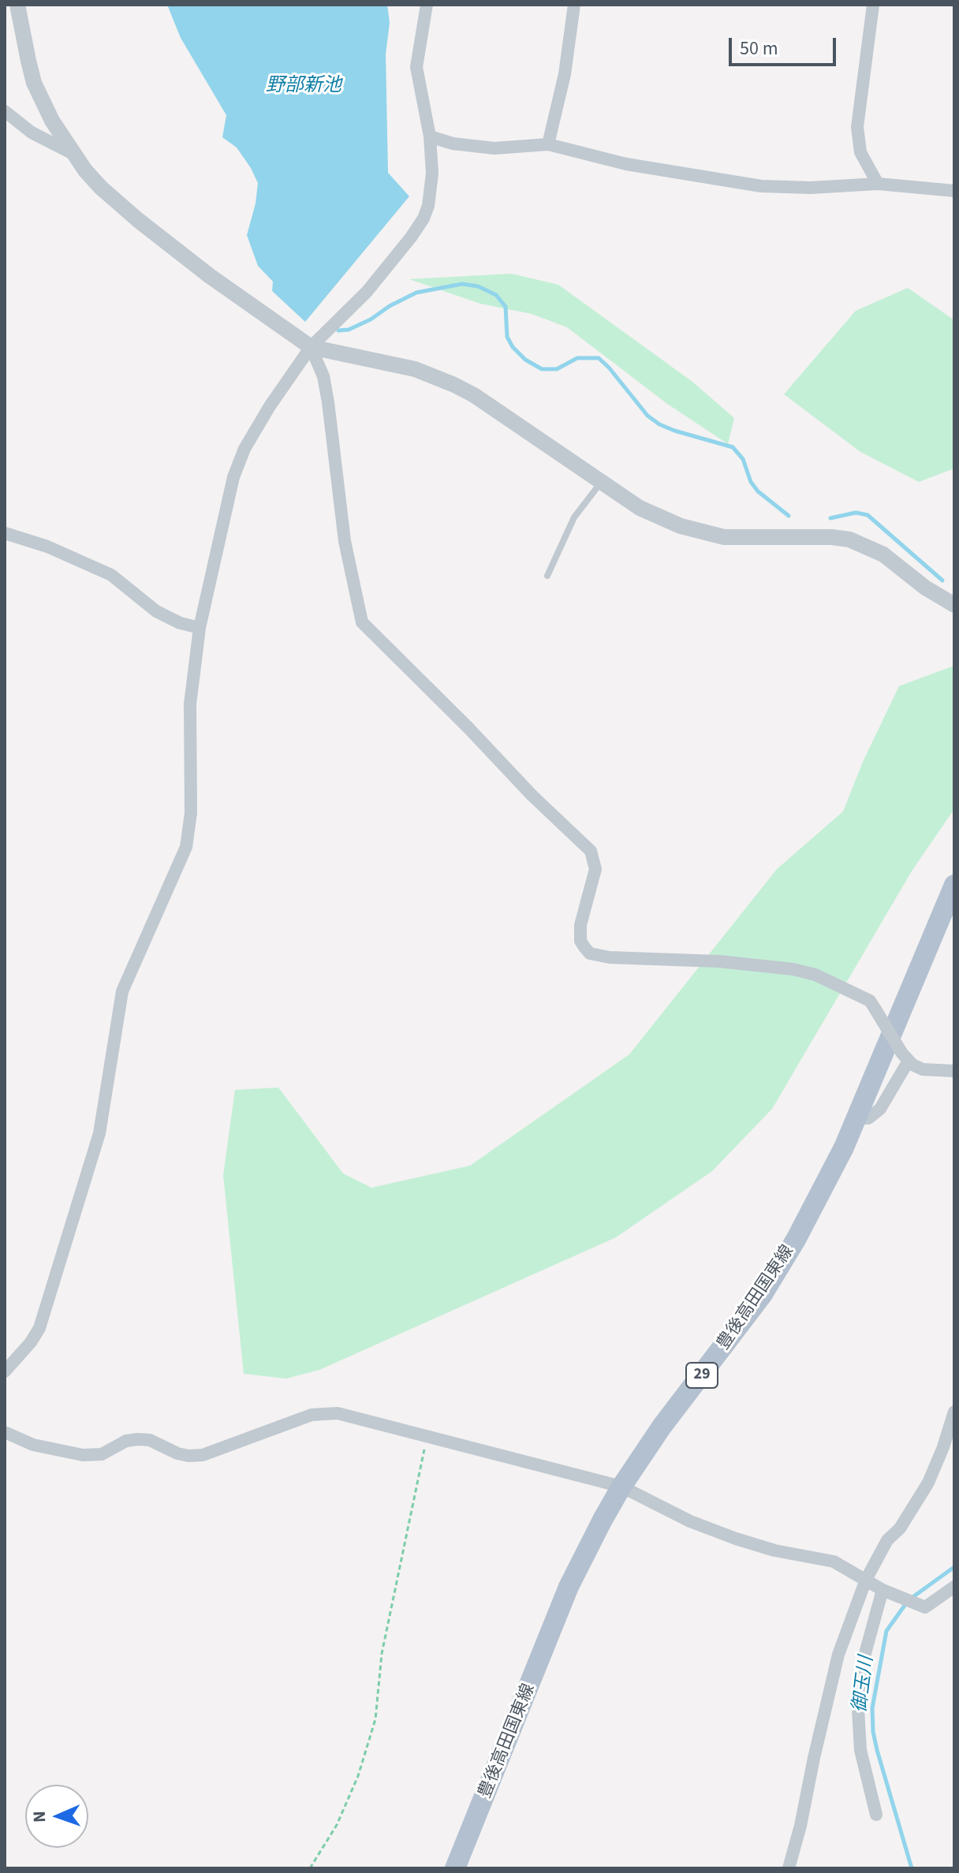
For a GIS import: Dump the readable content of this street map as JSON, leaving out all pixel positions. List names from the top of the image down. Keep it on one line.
{"streets":{"main road":["豊後高田国東線","29"]},"water":["野部新池","御玉川"],"scale_bar":"50 m","north":"left"}
